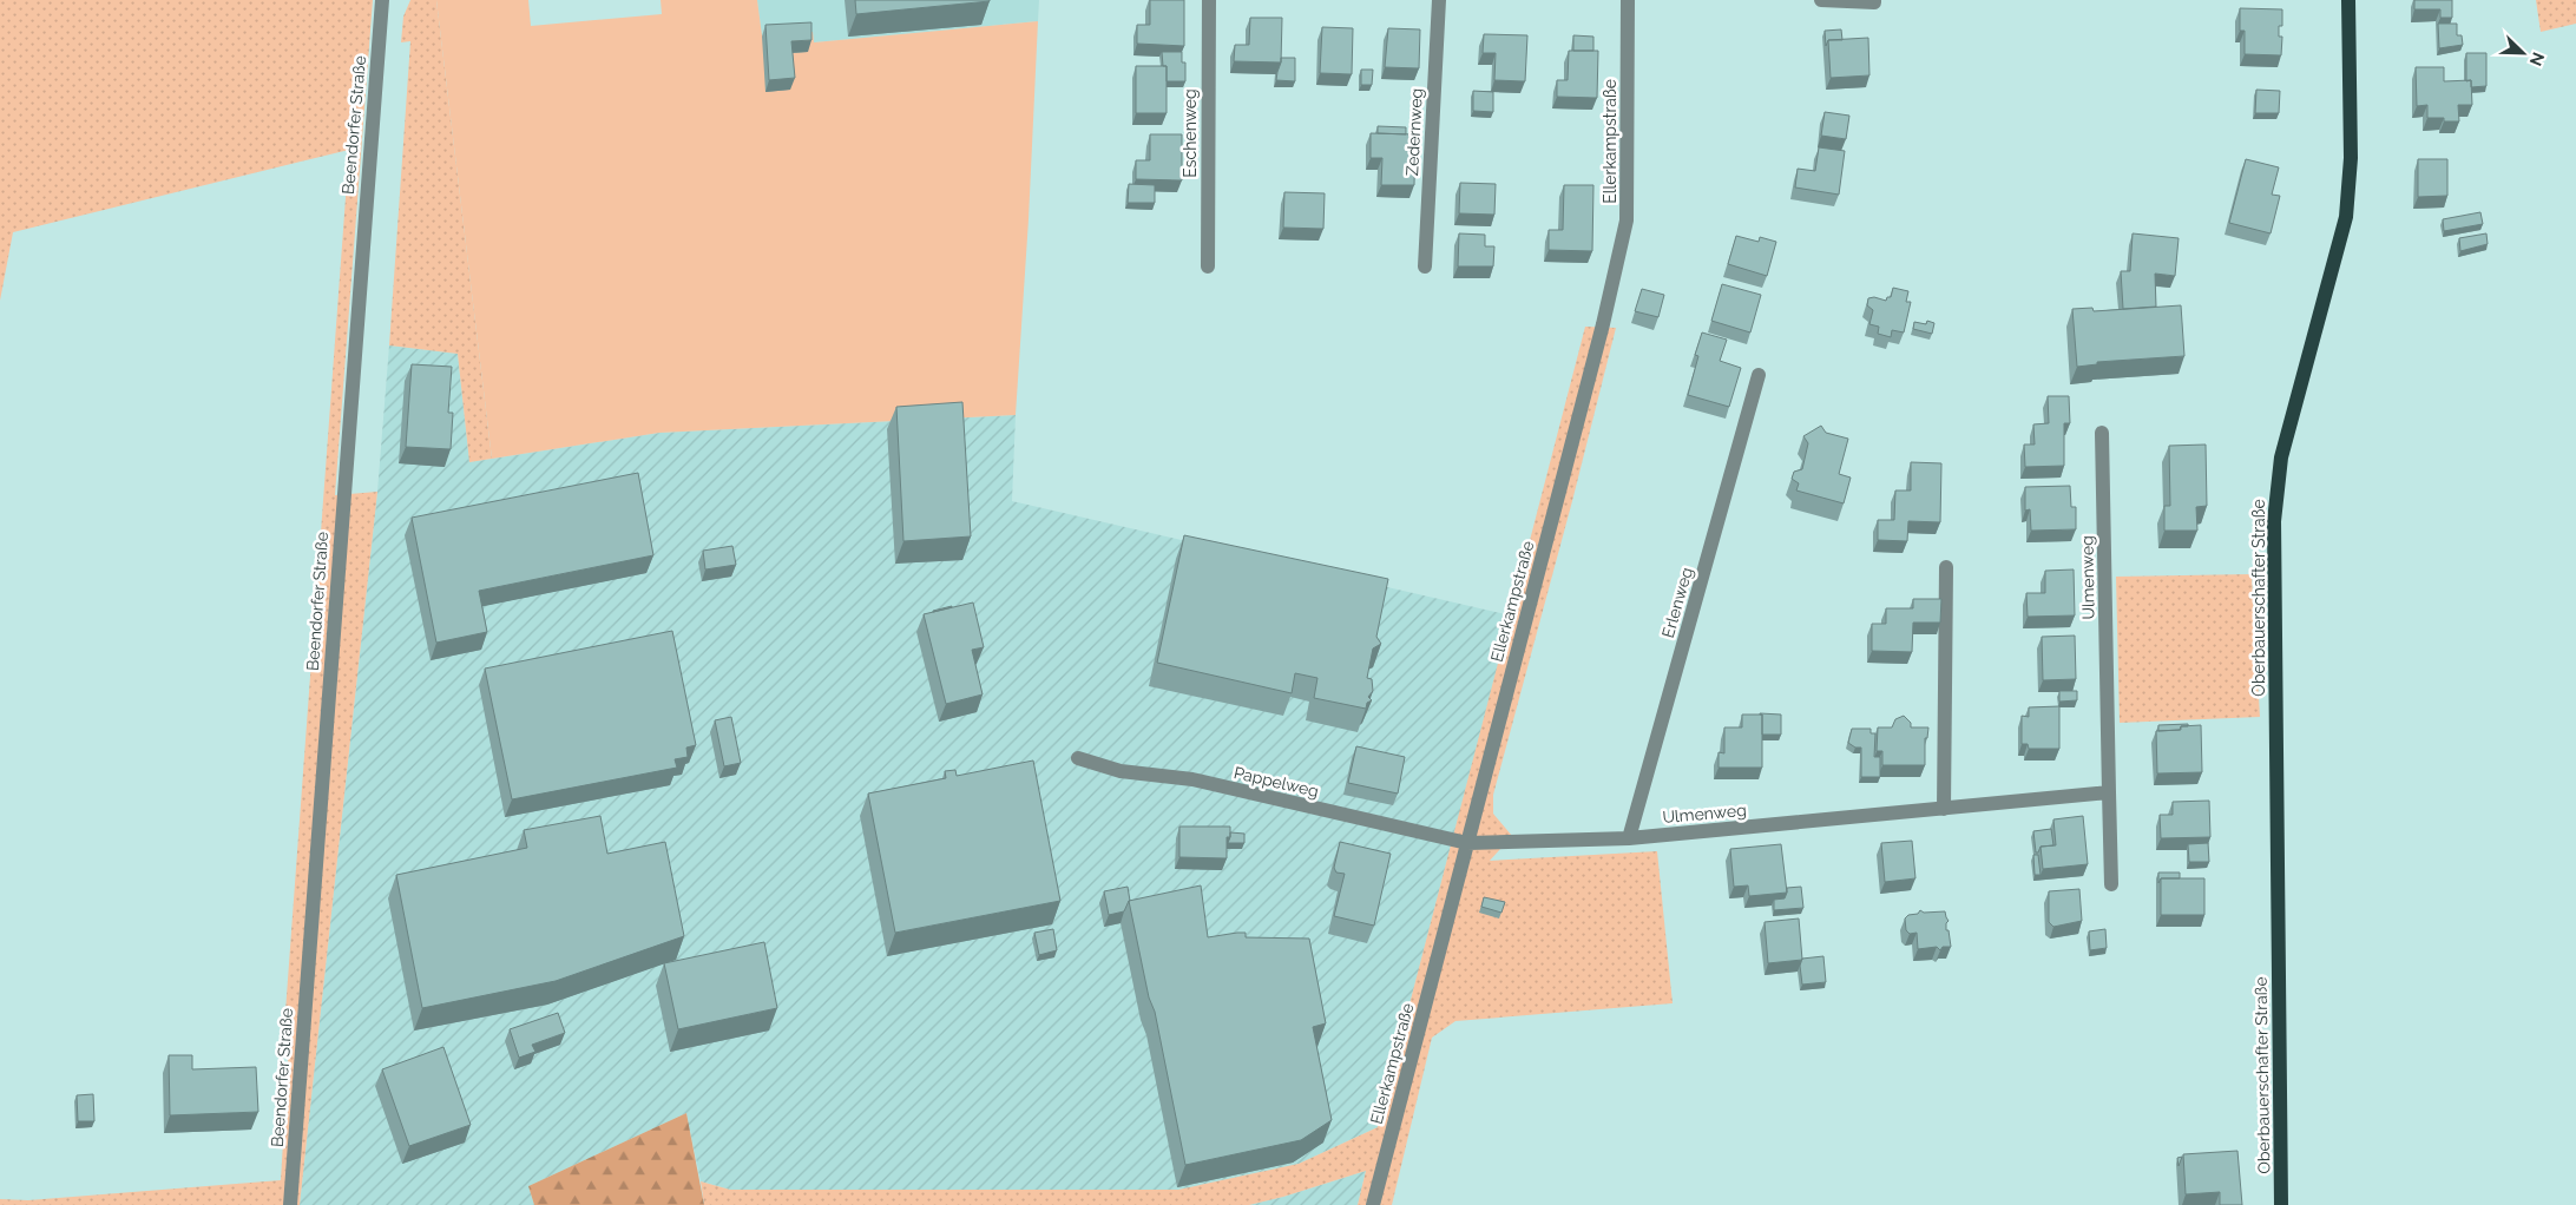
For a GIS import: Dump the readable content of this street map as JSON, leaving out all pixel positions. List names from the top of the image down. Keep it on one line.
{"streets":{"main road":["Oberbauerschafter Straße"],"street":["Beendorfer Straße","Zedernweg","Eschenweg","Ellerkampstraße","Ulmenweg","Erlenweg","Pappelweg"]},"crossings":[["Ellerkampstraße","Ulmenweg"],["Ellerkampstraße","Pappelweg"],["Ulmenweg","Erlenweg"],["Ulmenweg","Pappelweg"]],"north":"bottom right"}
